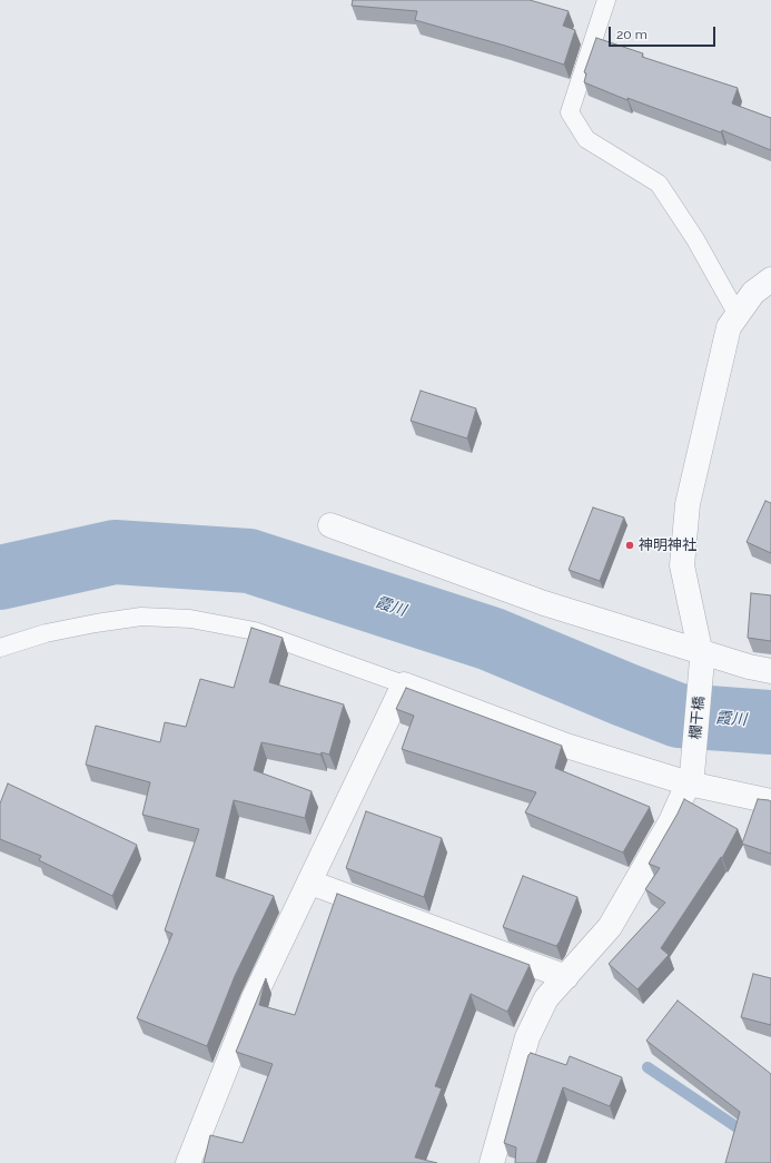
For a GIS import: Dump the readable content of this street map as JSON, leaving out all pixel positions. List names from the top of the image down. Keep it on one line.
{"streets":{"street":["欄干橋"]},"water":["霞川"],"places":["神明神社"],"scale_bar":"20 m"}
